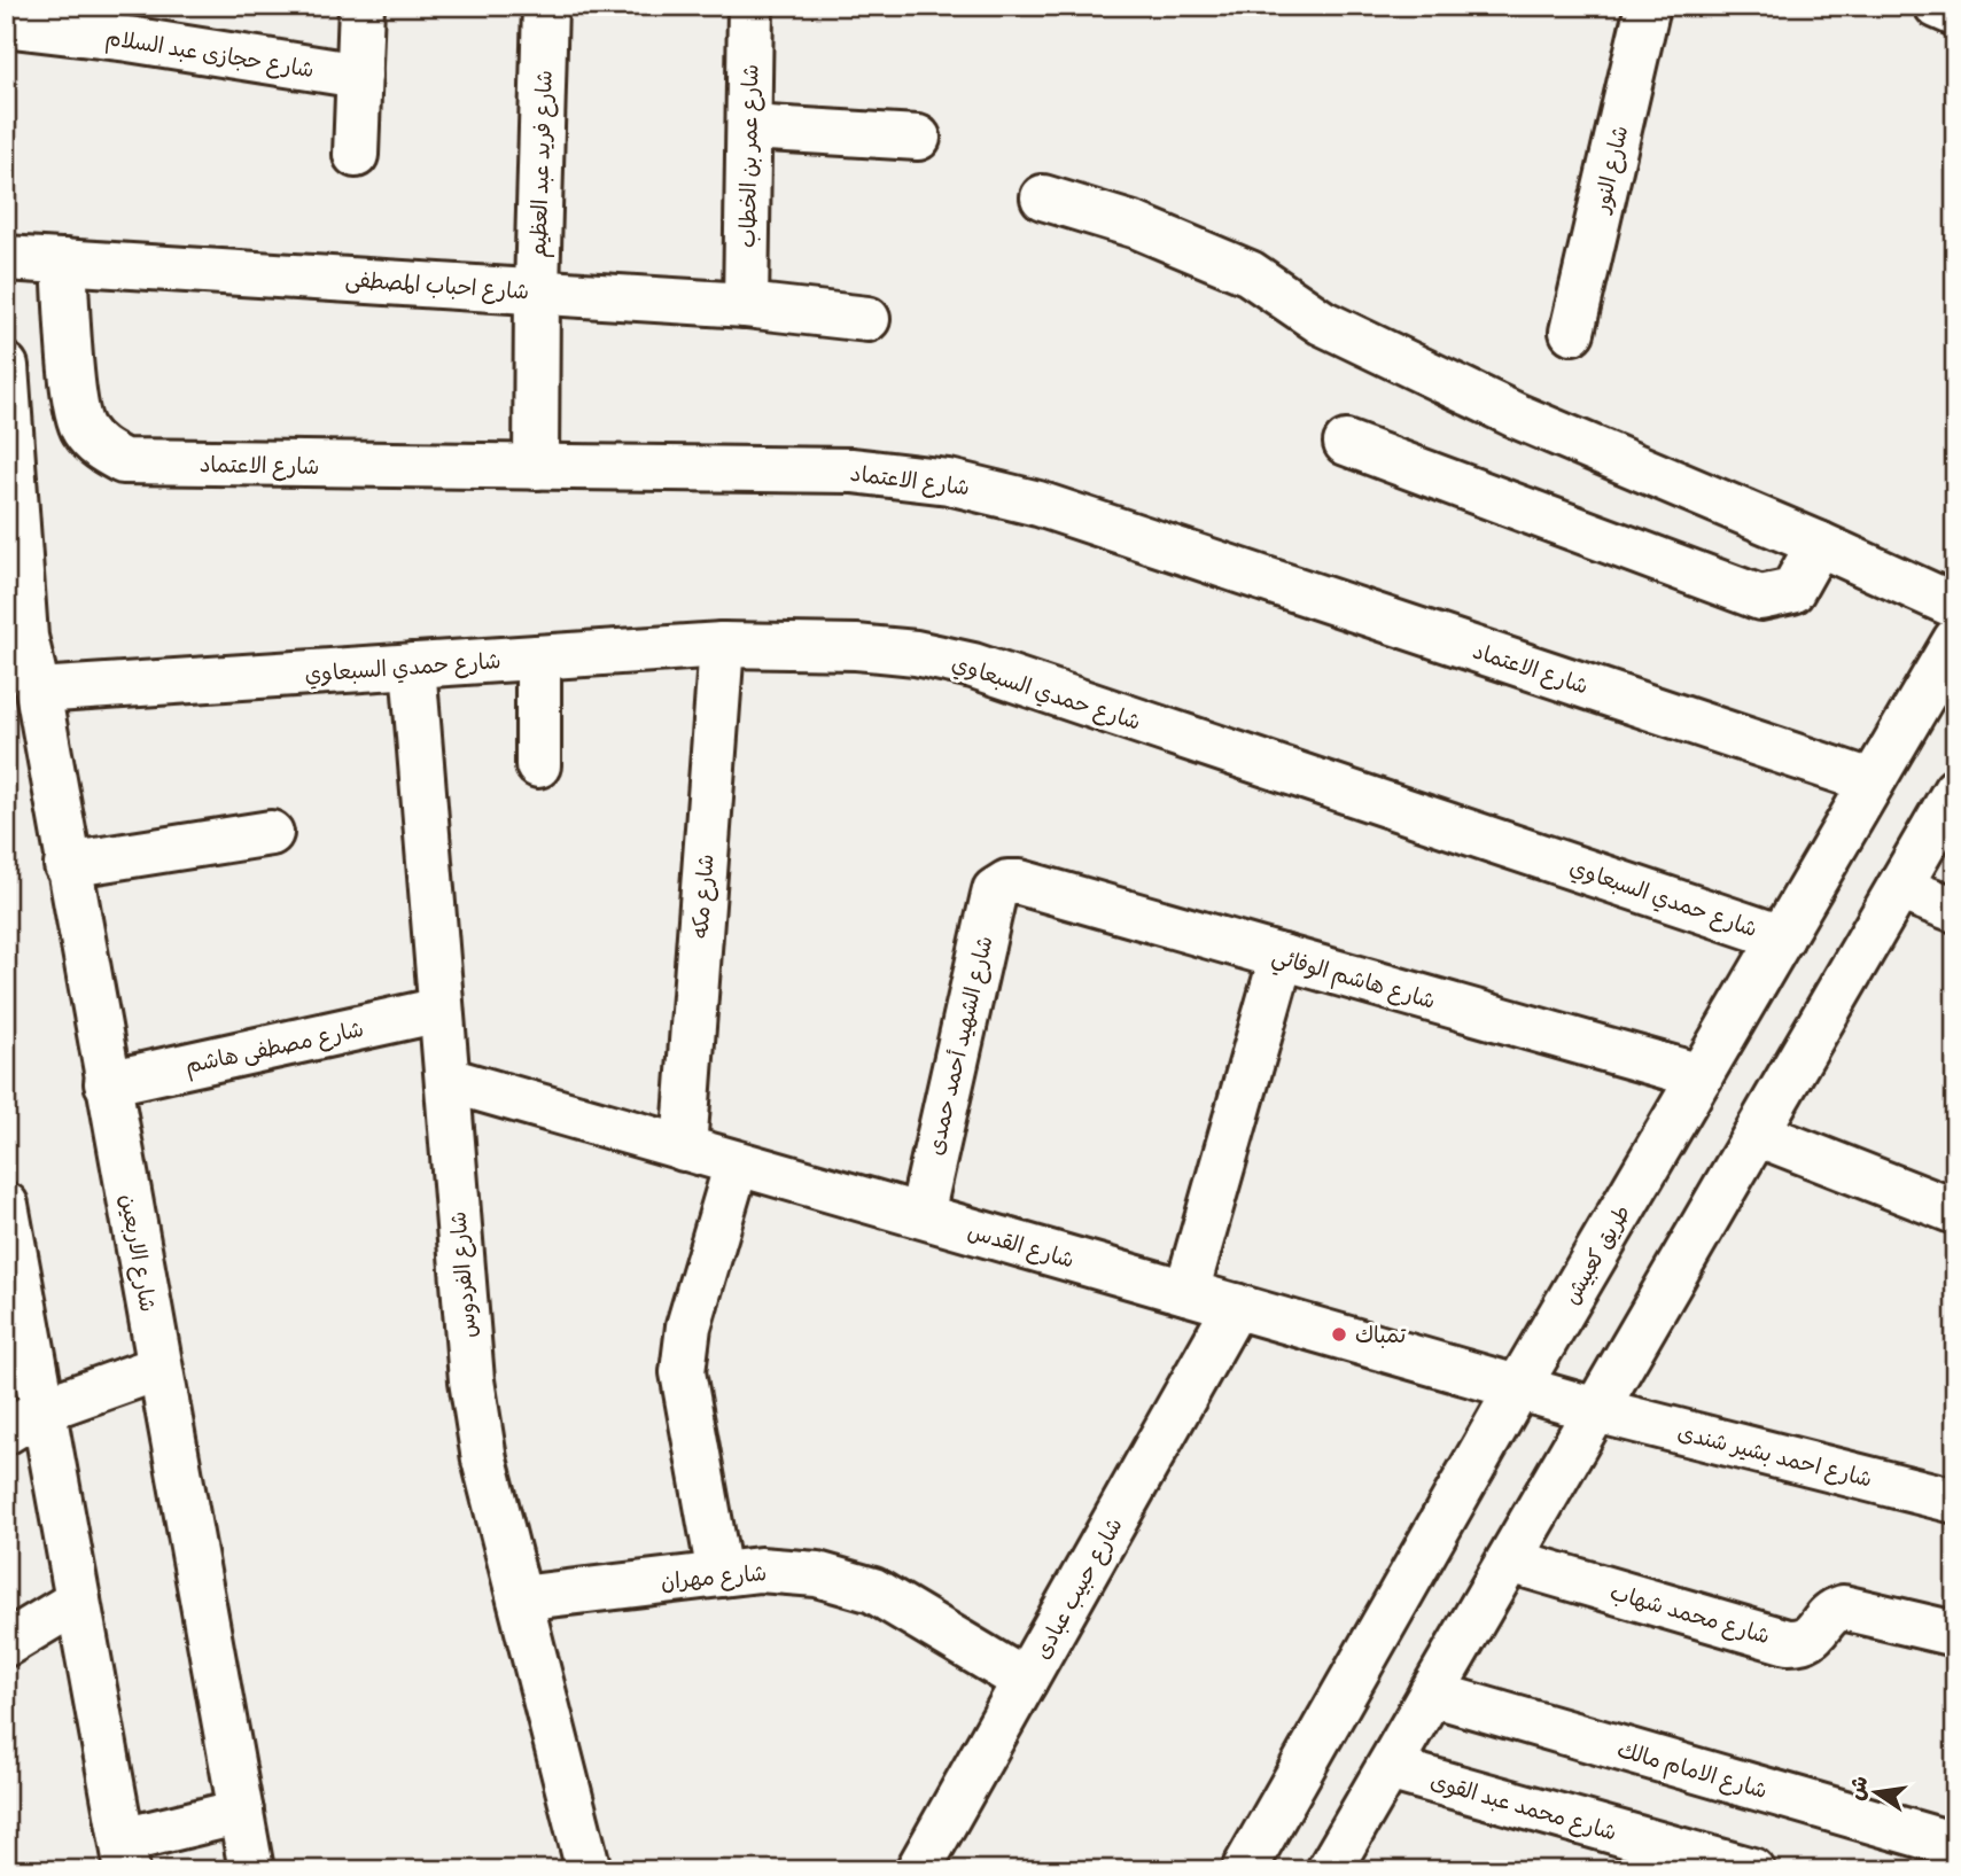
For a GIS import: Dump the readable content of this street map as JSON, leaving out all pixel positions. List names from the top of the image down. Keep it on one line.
{"streets":{"street":["شارع حجازى عبد السلام","شارع عمر بن الخطاب","شارع فريد عبد العظيم","شارع النور","شارع احباب المصطفى","شارع الاعتماد","شارع حمدي السبعاوي","شارع مكه","شارع هاشم الوفائي","شارع الشهيد أحمد حمدى","شارع مصطفى هاشم","شارع القدس","شارع الاربعين","طريق كعبيش","شارع الفردوس","شارع احمد بشير شندى","شارع مهران","شارع حبيب عبادى","شارع محمد شهاب","شارع الامام مالك","شارع محمد عبد القوى"]},"crossings":[["شارع عمر بن الخطاب","شارع احباب المصطفى"],["شارع فريد عبد العظيم","شارع احباب المصطفى"],["شارع فريد عبد العظيم","شارع الاعتماد"],["شارع احباب المصطفى","شارع الاعتماد"],["شارع الاعتماد","طريق كعبيش"],["شارع حمدي السبعاوي","شارع مكه"],["شارع حمدي السبعاوي","شارع الاربعين"],["شارع حمدي السبعاوي","طريق كعبيش"],["شارع حمدي السبعاوي","شارع الفردوس"],["شارع مكه","شارع القدس"],["شارع هاشم الوفائي","شارع الشهيد أحمد حمدى"],["شارع هاشم الوفائي","طريق كعبيش"],["شارع الشهيد أحمد حمدى","شارع القدس"],["شارع مصطفى هاشم","شارع الاربعين"],["شارع مصطفى هاشم","شارع الفردوس"],["شارع القدس","طريق كعبيش"],["شارع القدس","شارع الفردوس"],["شارع القدس","شارع احمد بشير شندى"],["شارع القدس","شارع حبيب عبادى"],["شارع الفردوس","شارع مهران"],["شارع مهران","شارع حبيب عبادى"]],"places":["تمباك"],"north":"left"}
